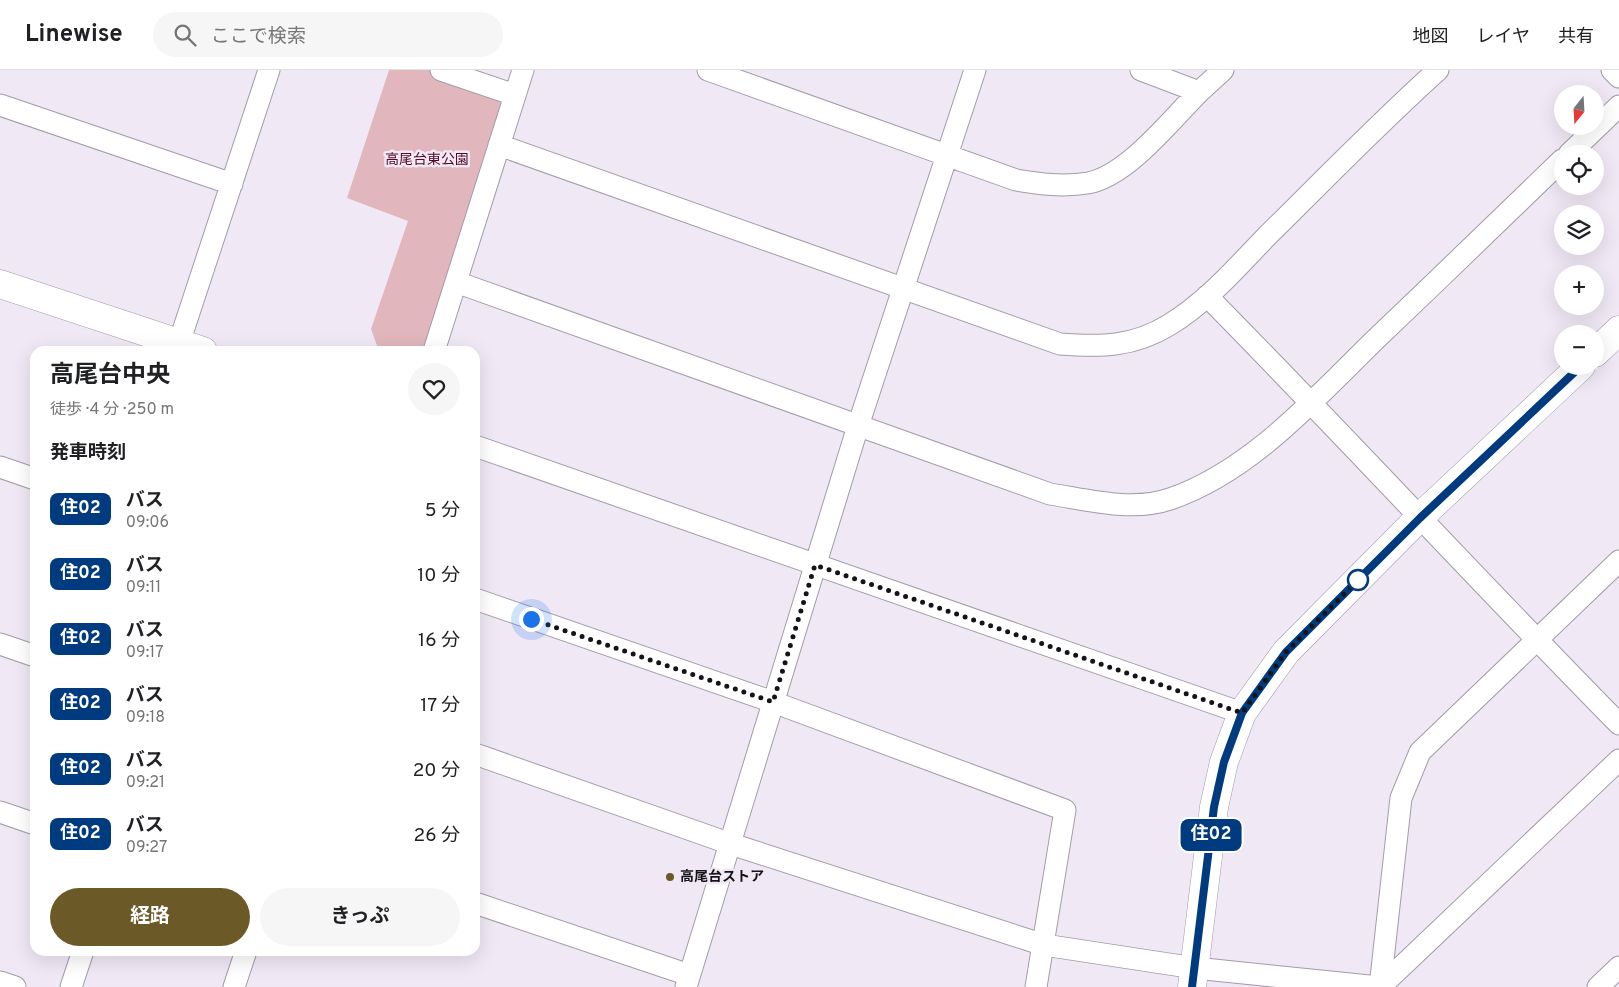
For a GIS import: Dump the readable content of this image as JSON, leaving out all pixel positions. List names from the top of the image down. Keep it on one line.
{"parks":["高尾台東公園"],"places":["高尾台ストア"],"lines":["bus line 住02"],"north":"bottom","page":{"header":"Linewise","search":"ここで検索","nav":["地図","レイヤ","共有"],"on_map":"住02","map_buttons":["+","−"],"heading":[["高尾台中央","徒歩 · 4 分 · 250 m"],"発車時刻"],"list":[{"mark":"住02","name":"バス","note":"09:06","value":"5 分"},{"mark":"住02","name":"バス","note":"09:11","value":"10 分"},{"mark":"住02","name":"バス","note":"09:17","value":"16 分"},{"mark":"住02","name":"バス","note":"09:18","value":"17 分"},{"mark":"住02","name":"バス","note":"09:21","value":"20 分"},{"mark":"住02","name":"バス","note":"09:27","value":"26 分"}],"buttons":["経路","きっぷ"]}}
